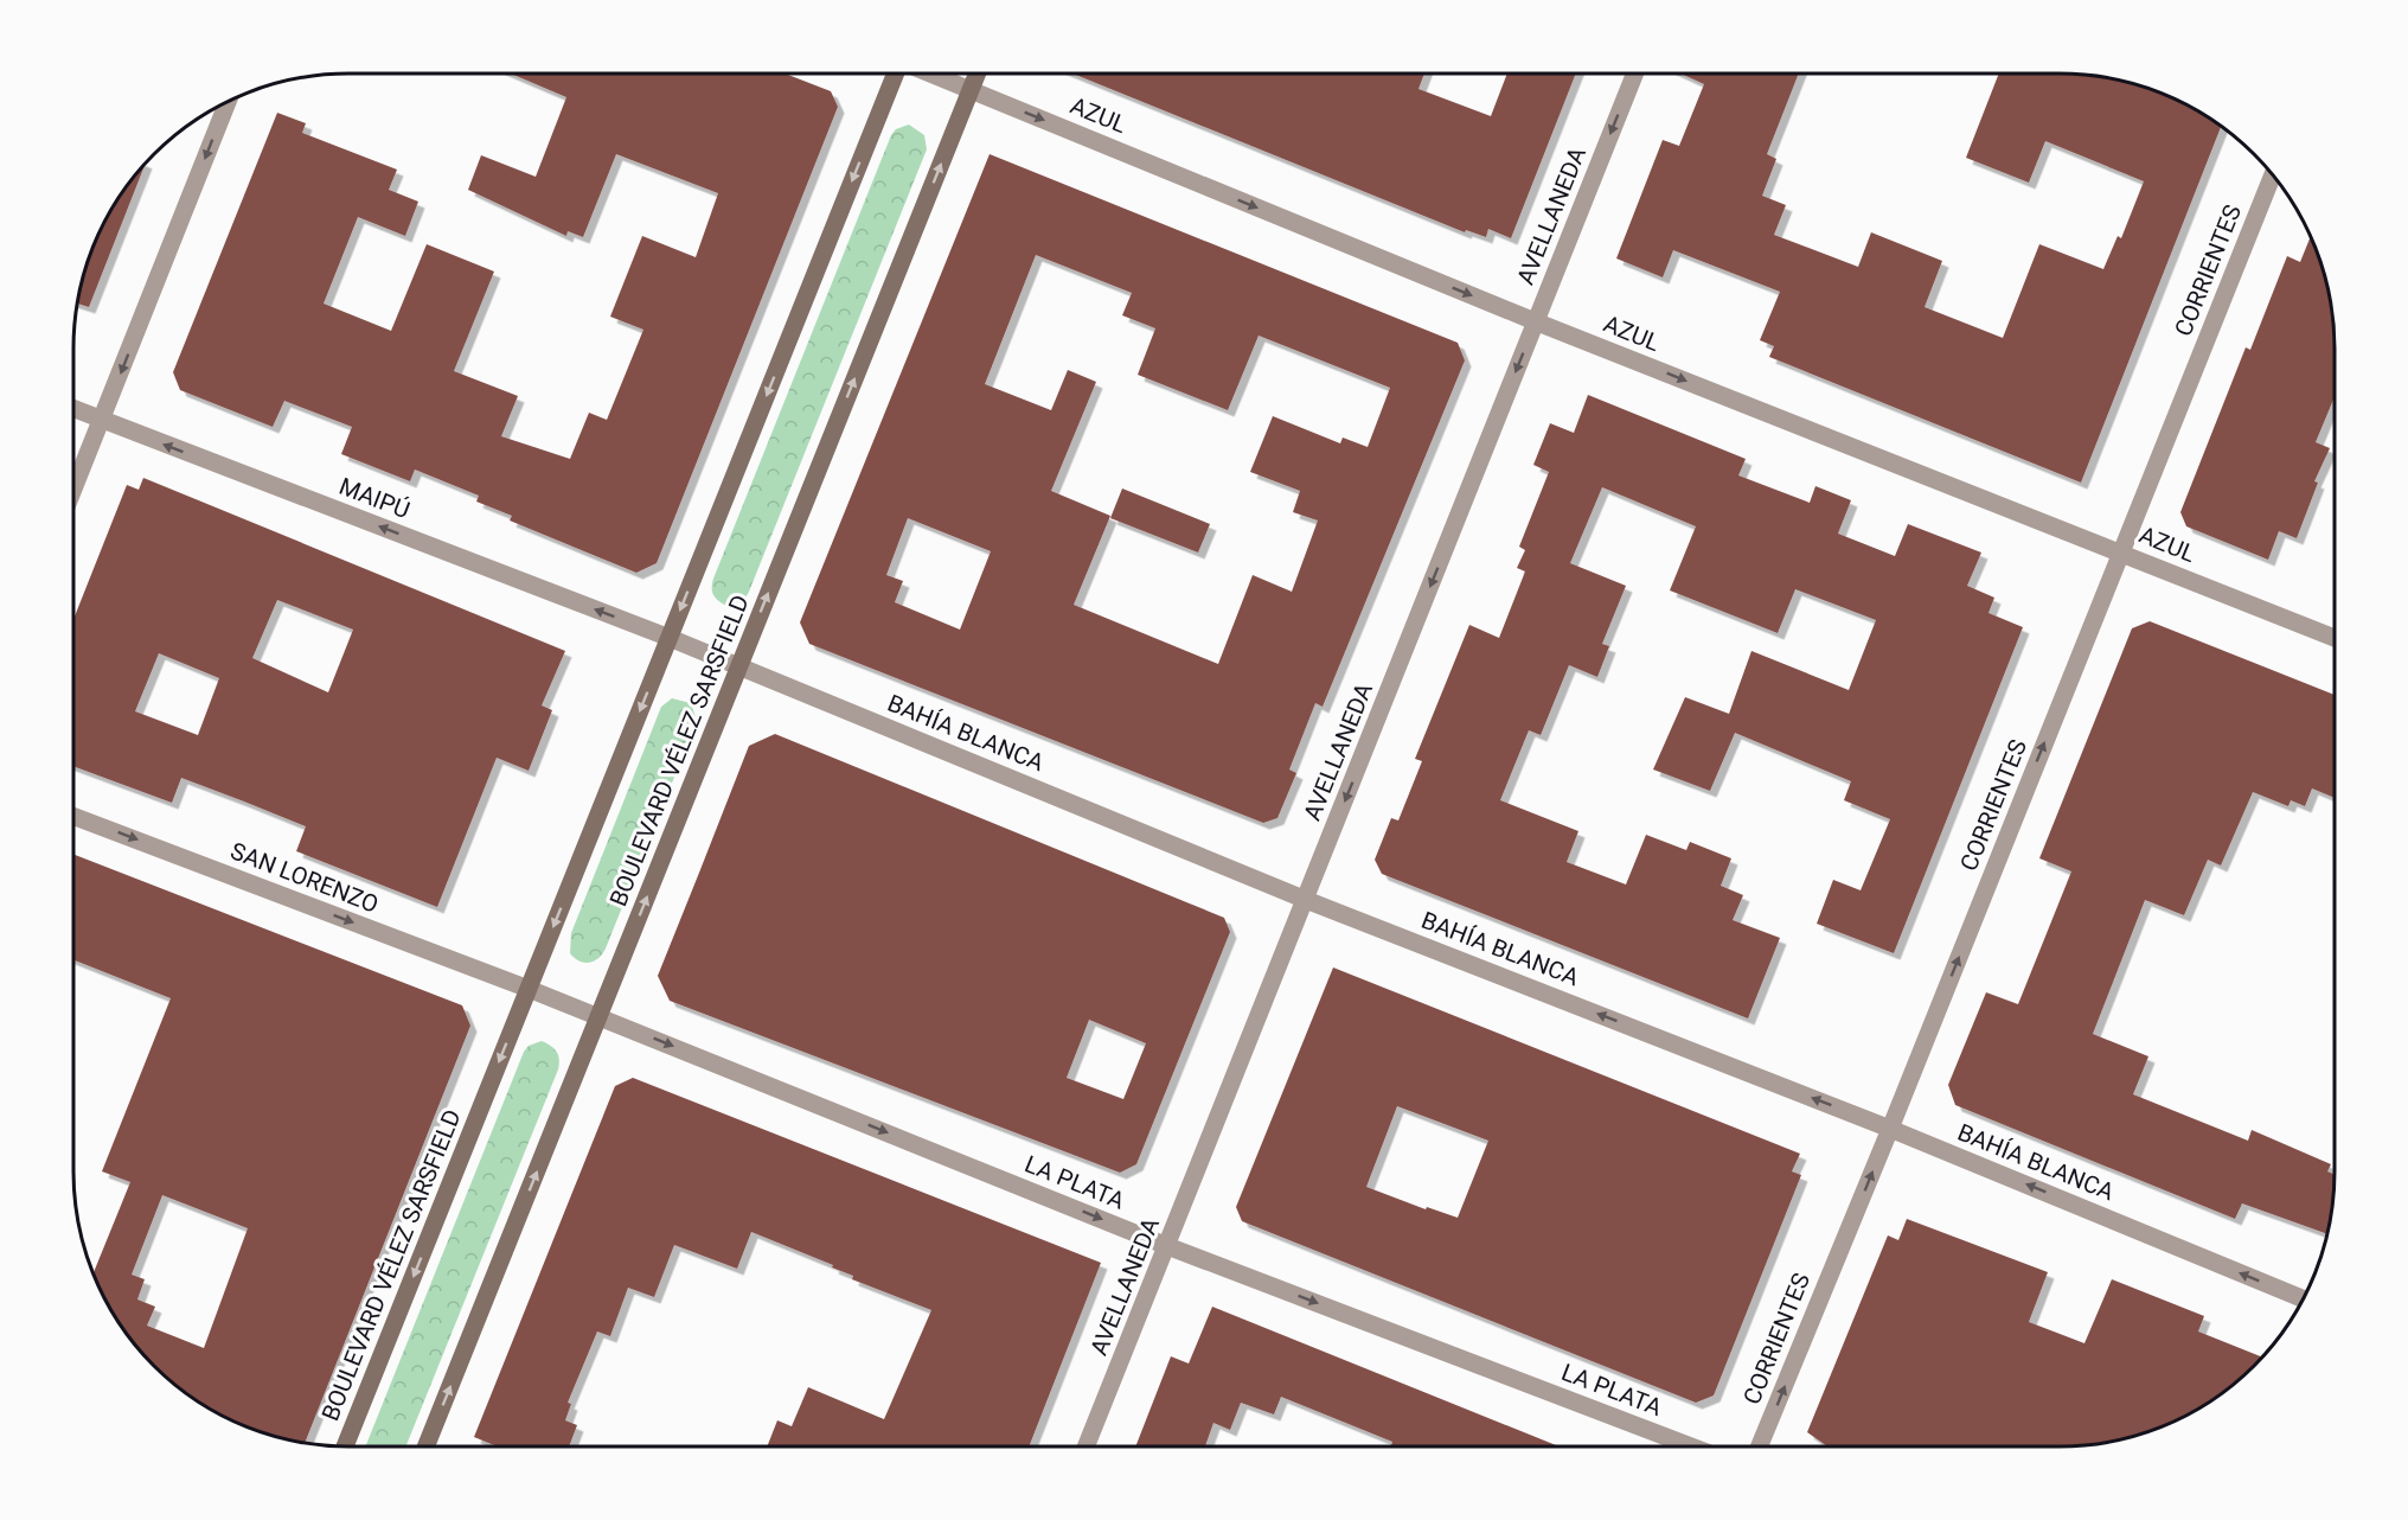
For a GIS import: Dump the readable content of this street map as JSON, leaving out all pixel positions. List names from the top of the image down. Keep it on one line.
{"streets":{"main road":["BOULEVARD VÉLEZ SARSFIELD"],"street":["AZUL","AVELLANEDA","CORRIENTES","MAIPÚ","BAHÍA BLANCA","SAN LORENZO","LA PLATA"]},"crossings":[["AZUL","AVELLANEDA"],["AZUL","CORRIENTES"],["AZUL","BOULEVARD VÉLEZ SARSFIELD"],["AVELLANEDA","BAHÍA BLANCA"],["AVELLANEDA","LA PLATA"],["CORRIENTES","BAHÍA BLANCA"],["MAIPÚ","BAHÍA BLANCA"],["MAIPÚ","BOULEVARD VÉLEZ SARSFIELD"],["BAHÍA BLANCA","BOULEVARD VÉLEZ SARSFIELD"],["BOULEVARD VÉLEZ SARSFIELD","SAN LORENZO"],["BOULEVARD VÉLEZ SARSFIELD","LA PLATA"],["SAN LORENZO","LA PLATA"]],"one_way":["AZUL","AVELLANEDA","CORRIENTES","MAIPÚ","BAHÍA BLANCA","SAN LORENZO","LA PLATA"]}
